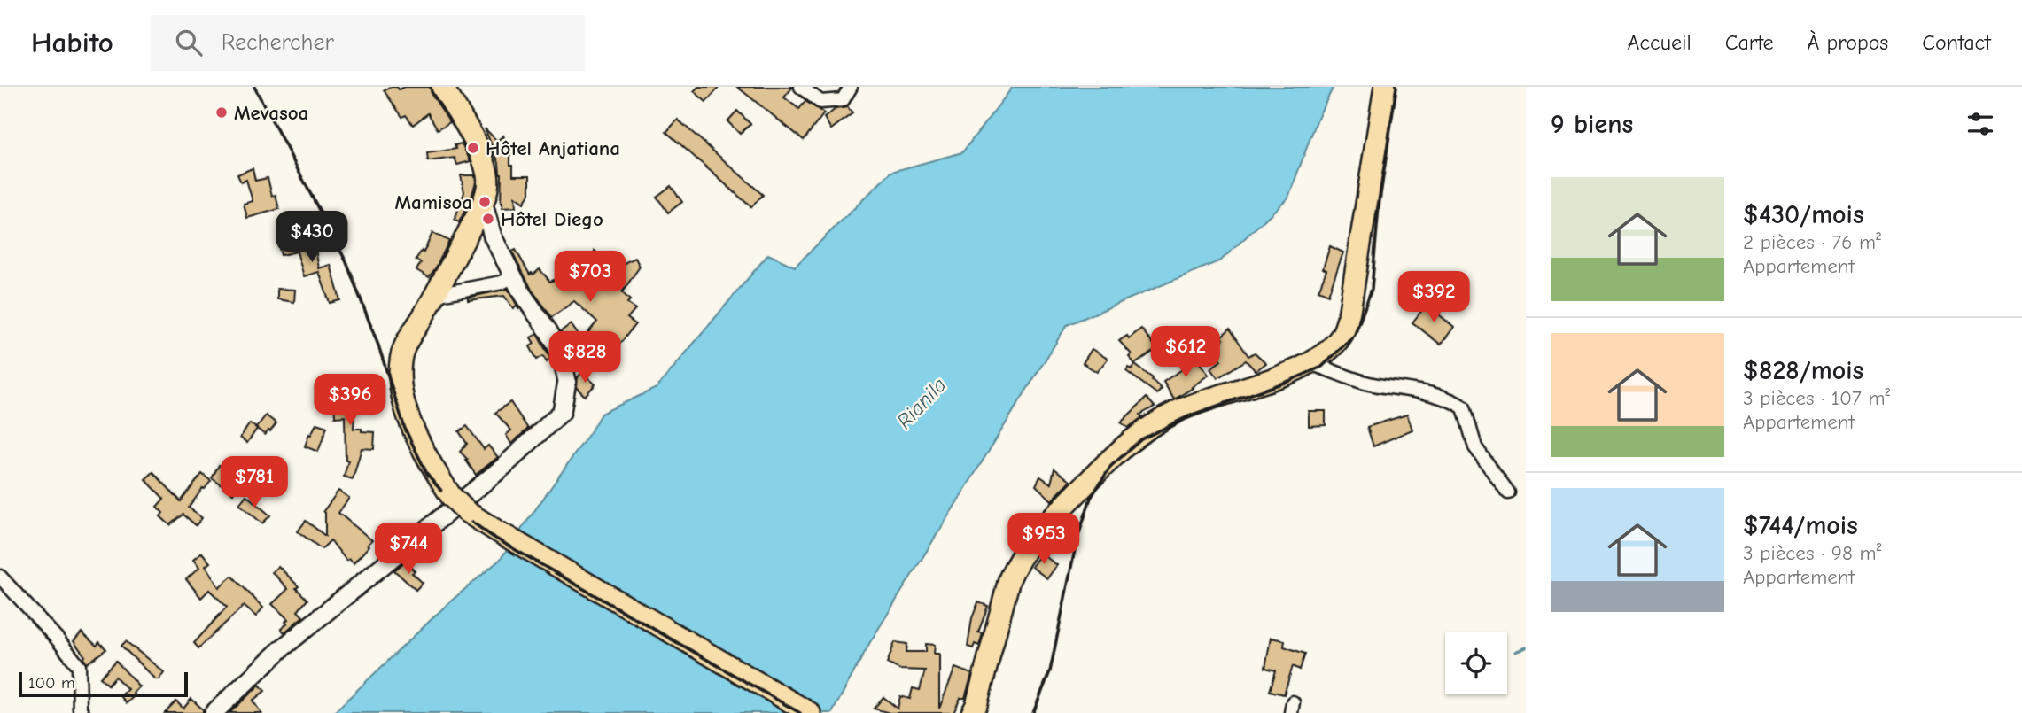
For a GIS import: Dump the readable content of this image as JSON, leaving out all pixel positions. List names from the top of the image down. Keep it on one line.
{"water":["Rianila"],"places":["Mevasoa","Hôtel Anjatiana","Mamisoa","Hôtel Diego"],"scale_bar":"100 m","page":{"header":"Habito","search":"Rechercher","nav":["Accueil","Carte","À propos","Contact"],"heading":"9 biens","list":[{"name":"$430/mois","note":"2 pièces · 76 m² · Appartement"},{"name":"$828/mois","note":"3 pièces · 107 m² · Appartement"},{"name":"$744/mois","note":"3 pièces · 98 m² · Appartement"}],"price":["$430","$703","$392","$612","$828","$396","$781","$953","$744"],"scale":"100 m"}}
